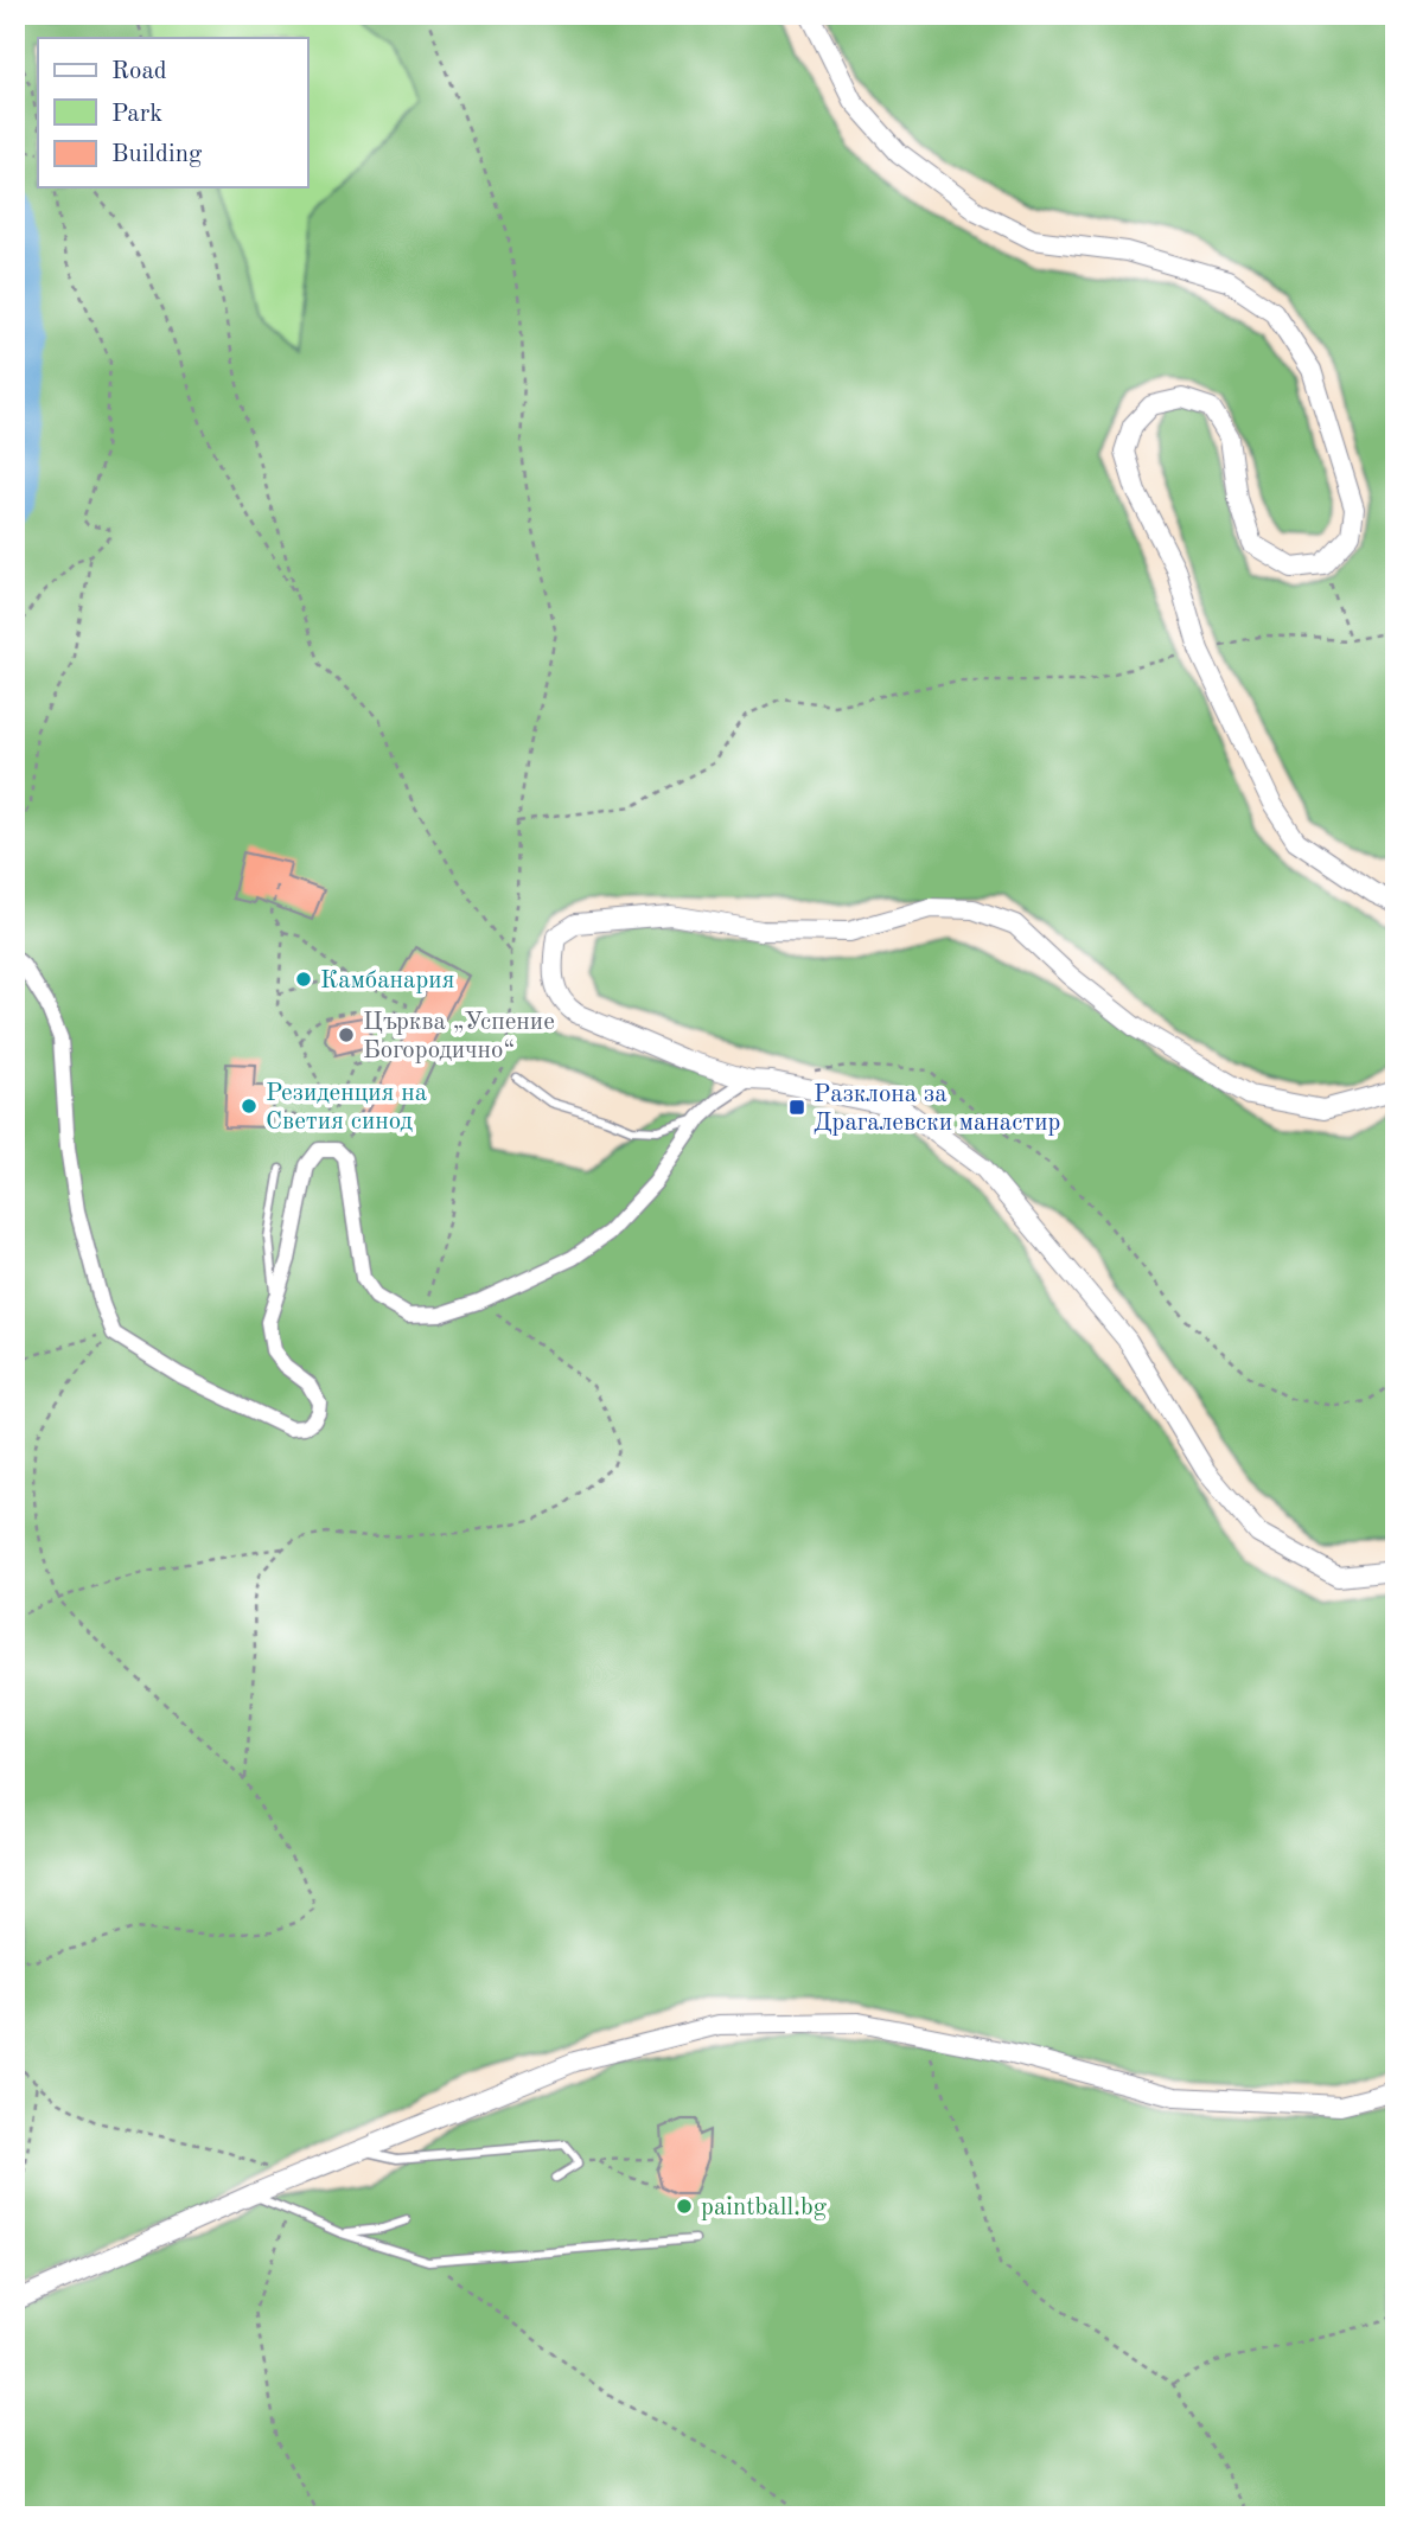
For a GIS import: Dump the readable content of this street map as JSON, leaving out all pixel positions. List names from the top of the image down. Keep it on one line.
{"places":{"other":["Камбанария","Църква „Успение Богородично“","Резиденция на Светия синод","paintball.bg"],"transit":["Разклона за Драгалевски манастир"]},"legend":["Road","Park","Building"]}
